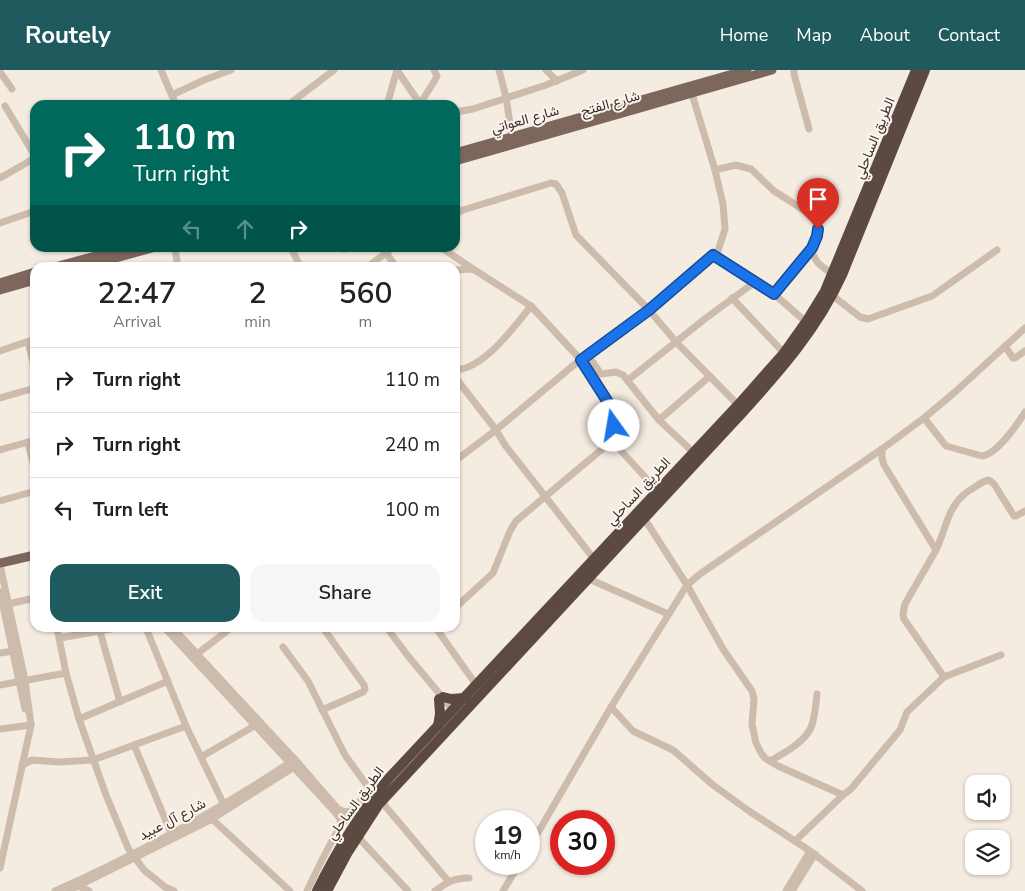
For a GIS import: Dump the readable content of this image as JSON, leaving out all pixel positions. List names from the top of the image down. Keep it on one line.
{"streets":{"highway":["الطريق الساحلي"],"main road":["شارع الفتح","شارع العواتي"],"street":["شارع آل عبيد"]},"crossings":[["شارع الفتح","شارع العواتي"]],"page":{"header":"Routely","nav":["Home","Map","About","Contact"],"turn":["110 m","Turn right"],"eta":["22:47","Arrival","2","min","560","m"],"list":[{"name":"Turn right","value":"110 m"},{"name":"Turn right","value":"240 m"},{"name":"Turn left","value":"100 m"}],"buttons":["Exit","Share"],"speed":"19 km/h","limit":"30"}}
